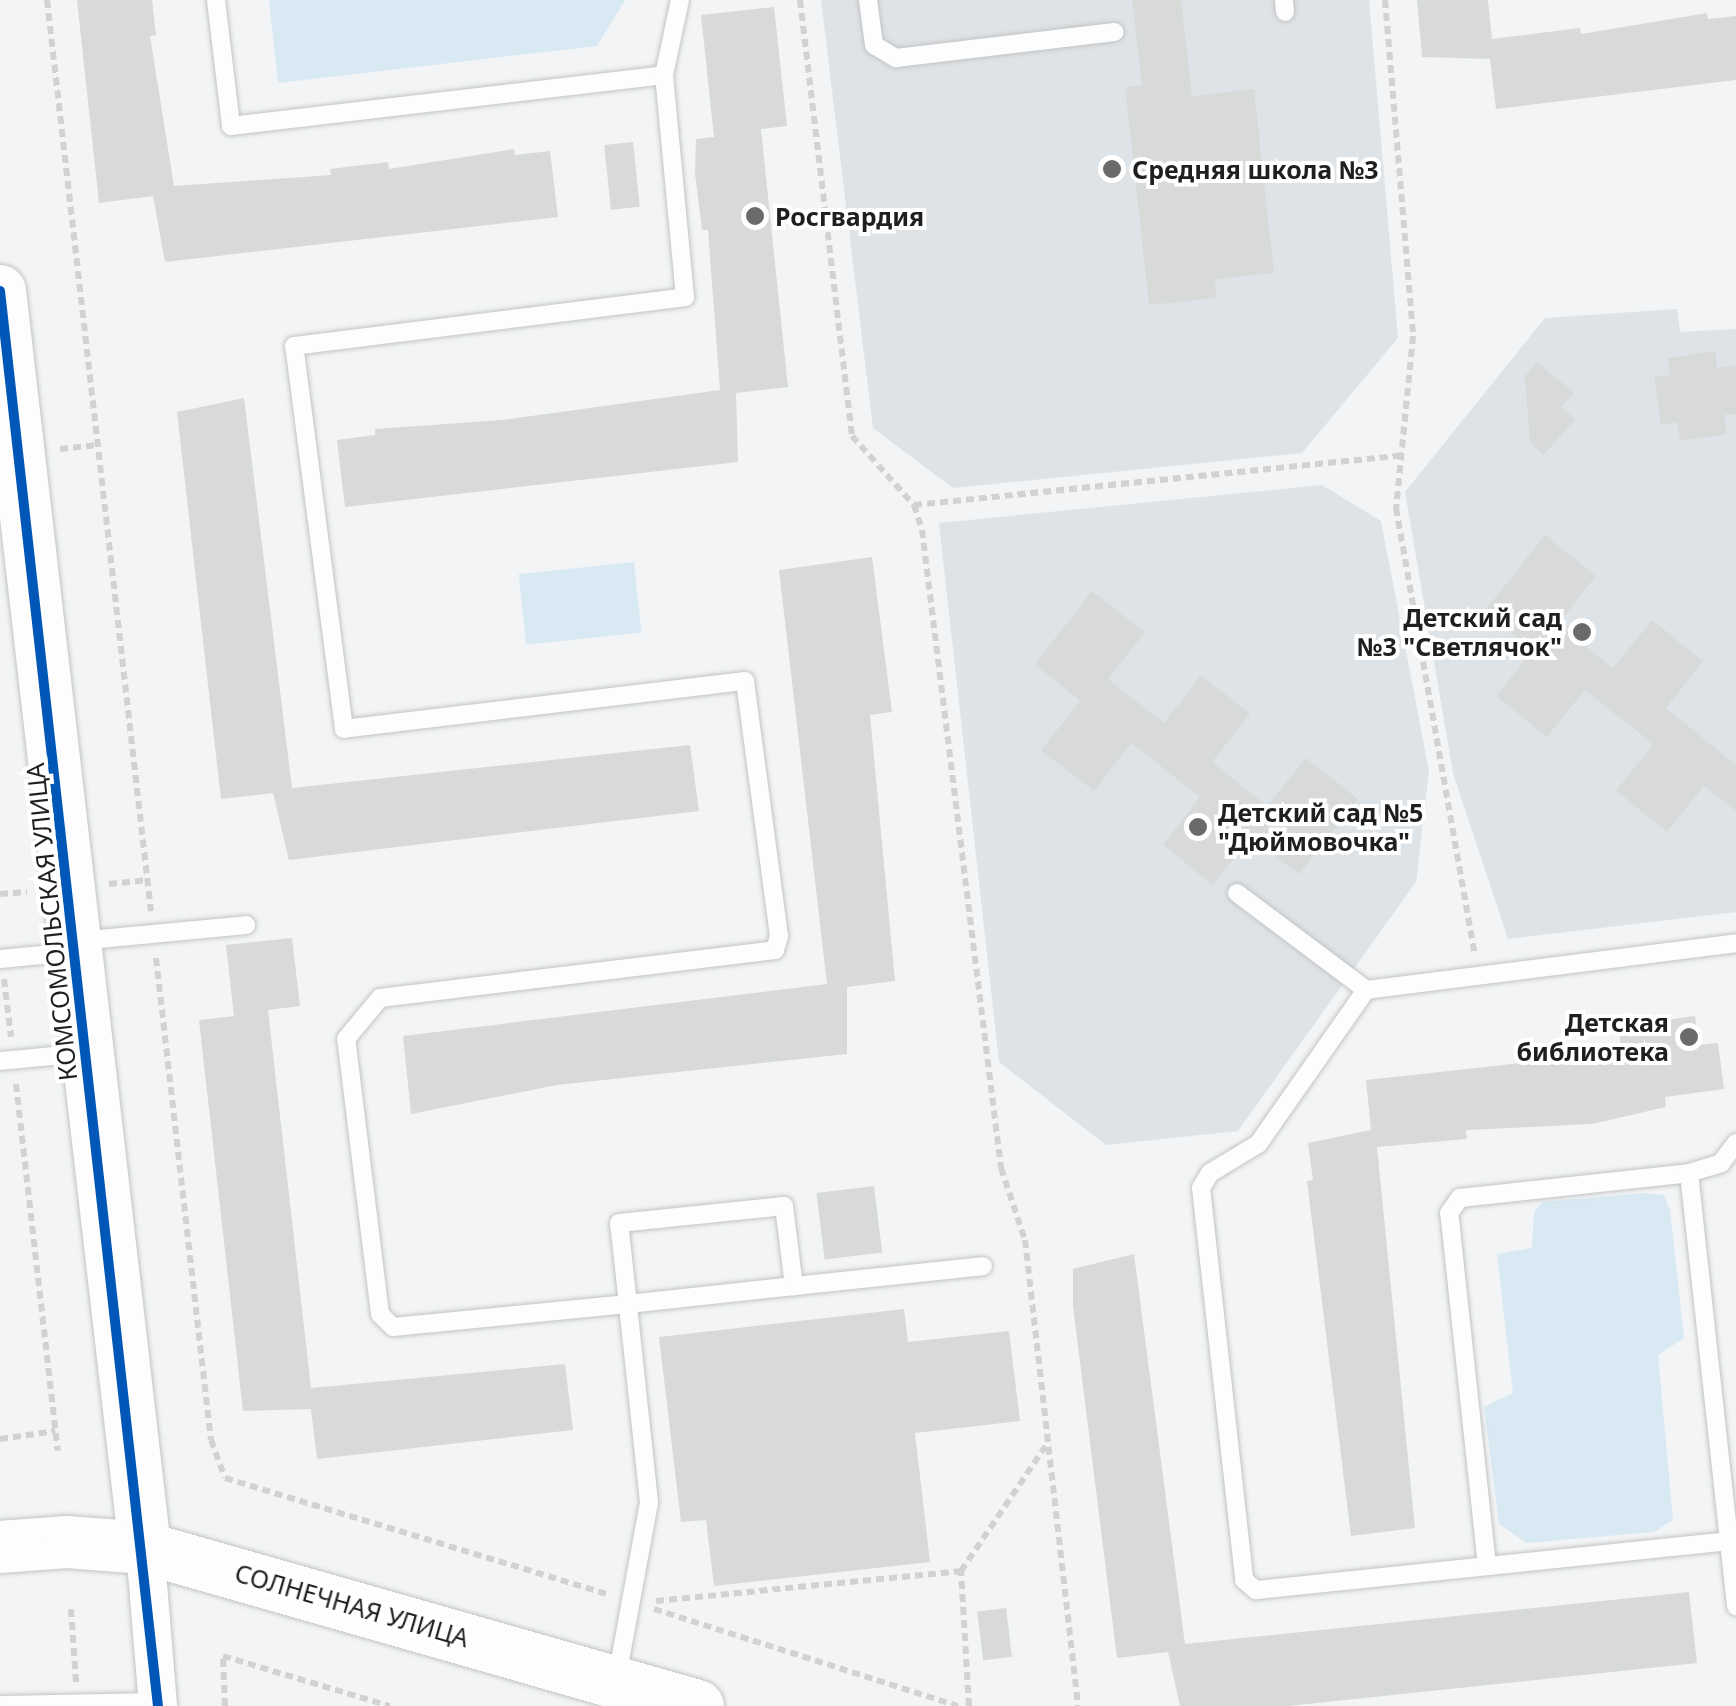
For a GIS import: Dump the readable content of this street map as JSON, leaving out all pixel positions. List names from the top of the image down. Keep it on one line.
{"streets":{"street":["КОМСОМОЛЬСКАЯ УЛИЦА","СОЛНЕЧНАЯ УЛИЦА"]},"crossings":[["КОМСОМОЛЬСКАЯ УЛИЦА","СОЛНЕЧНАЯ УЛИЦА"]],"places":["Средняя школа №3","Росгвардия","Детский сад №3 \"Светлячок\"","Детский сад №5 \"Дюймовочка\"","Детская библиотека"]}
